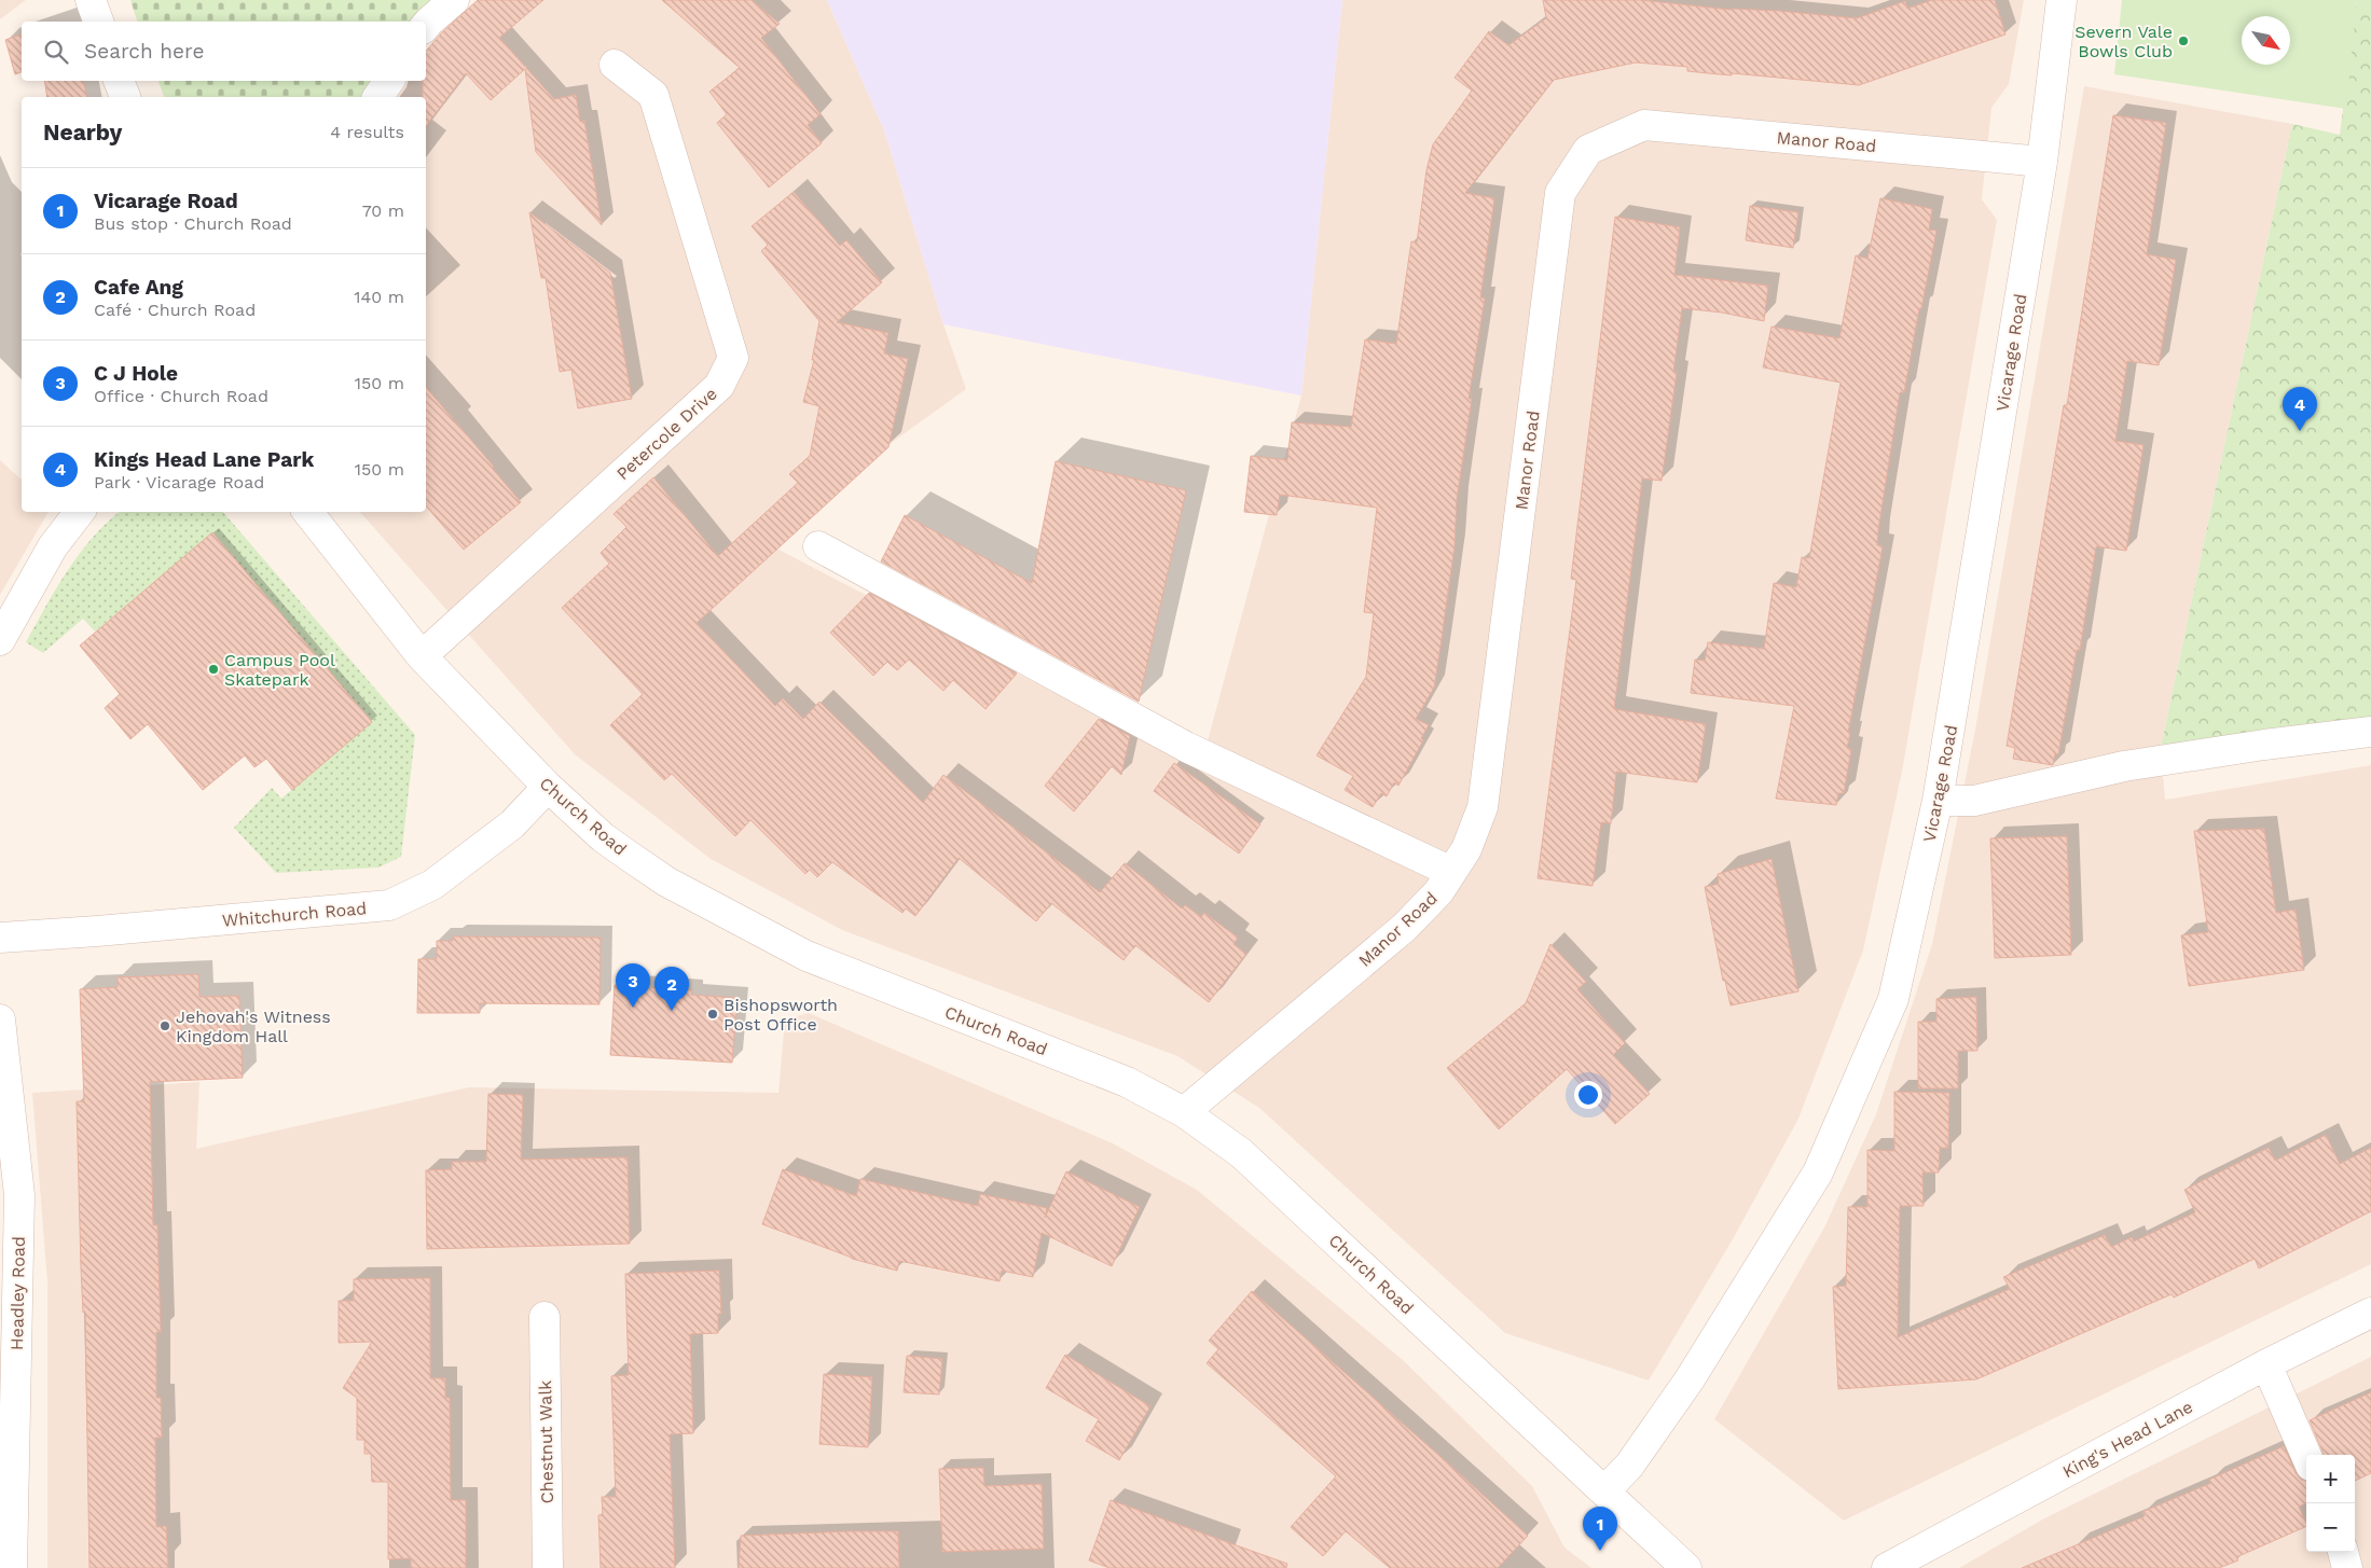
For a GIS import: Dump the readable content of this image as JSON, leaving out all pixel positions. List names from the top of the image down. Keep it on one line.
{"streets":{"street":["Manor Road","Vicarage Road","Petercole Drive","Church Road","Whitchurch Road","Headley Road","King's Head Lane","Chestnut Walk"]},"crossings":[["Manor Road","Vicarage Road"],["Manor Road","Church Road"],["Vicarage Road","Church Road"],["Petercole Drive","Church Road"],["Church Road","Whitchurch Road"]],"places":["Severn Vale Bowls Club","Campus Pool Skatepark","Bishopsworth Post Office","Jehovah's Witness Kingdom Hall"],"north":"bottom right","page":{"search":"Search here","heading":["Nearby","4 results"],"list":[{"mark":"1","name":"Vicarage Road","note":"Bus stop · Church Road","value":"70 m"},{"mark":"2","name":"Cafe Ang","note":"Café · Church Road","value":"140 m"},{"mark":"3","name":"C J Hole","note":"Office · Church Road","value":"150 m"},{"mark":"4","name":"Kings Head Lane Park","note":"Park · Vicarage Road","value":"150 m"}],"pins":["4","3","2","1"],"map_buttons":["+","−"]}}
